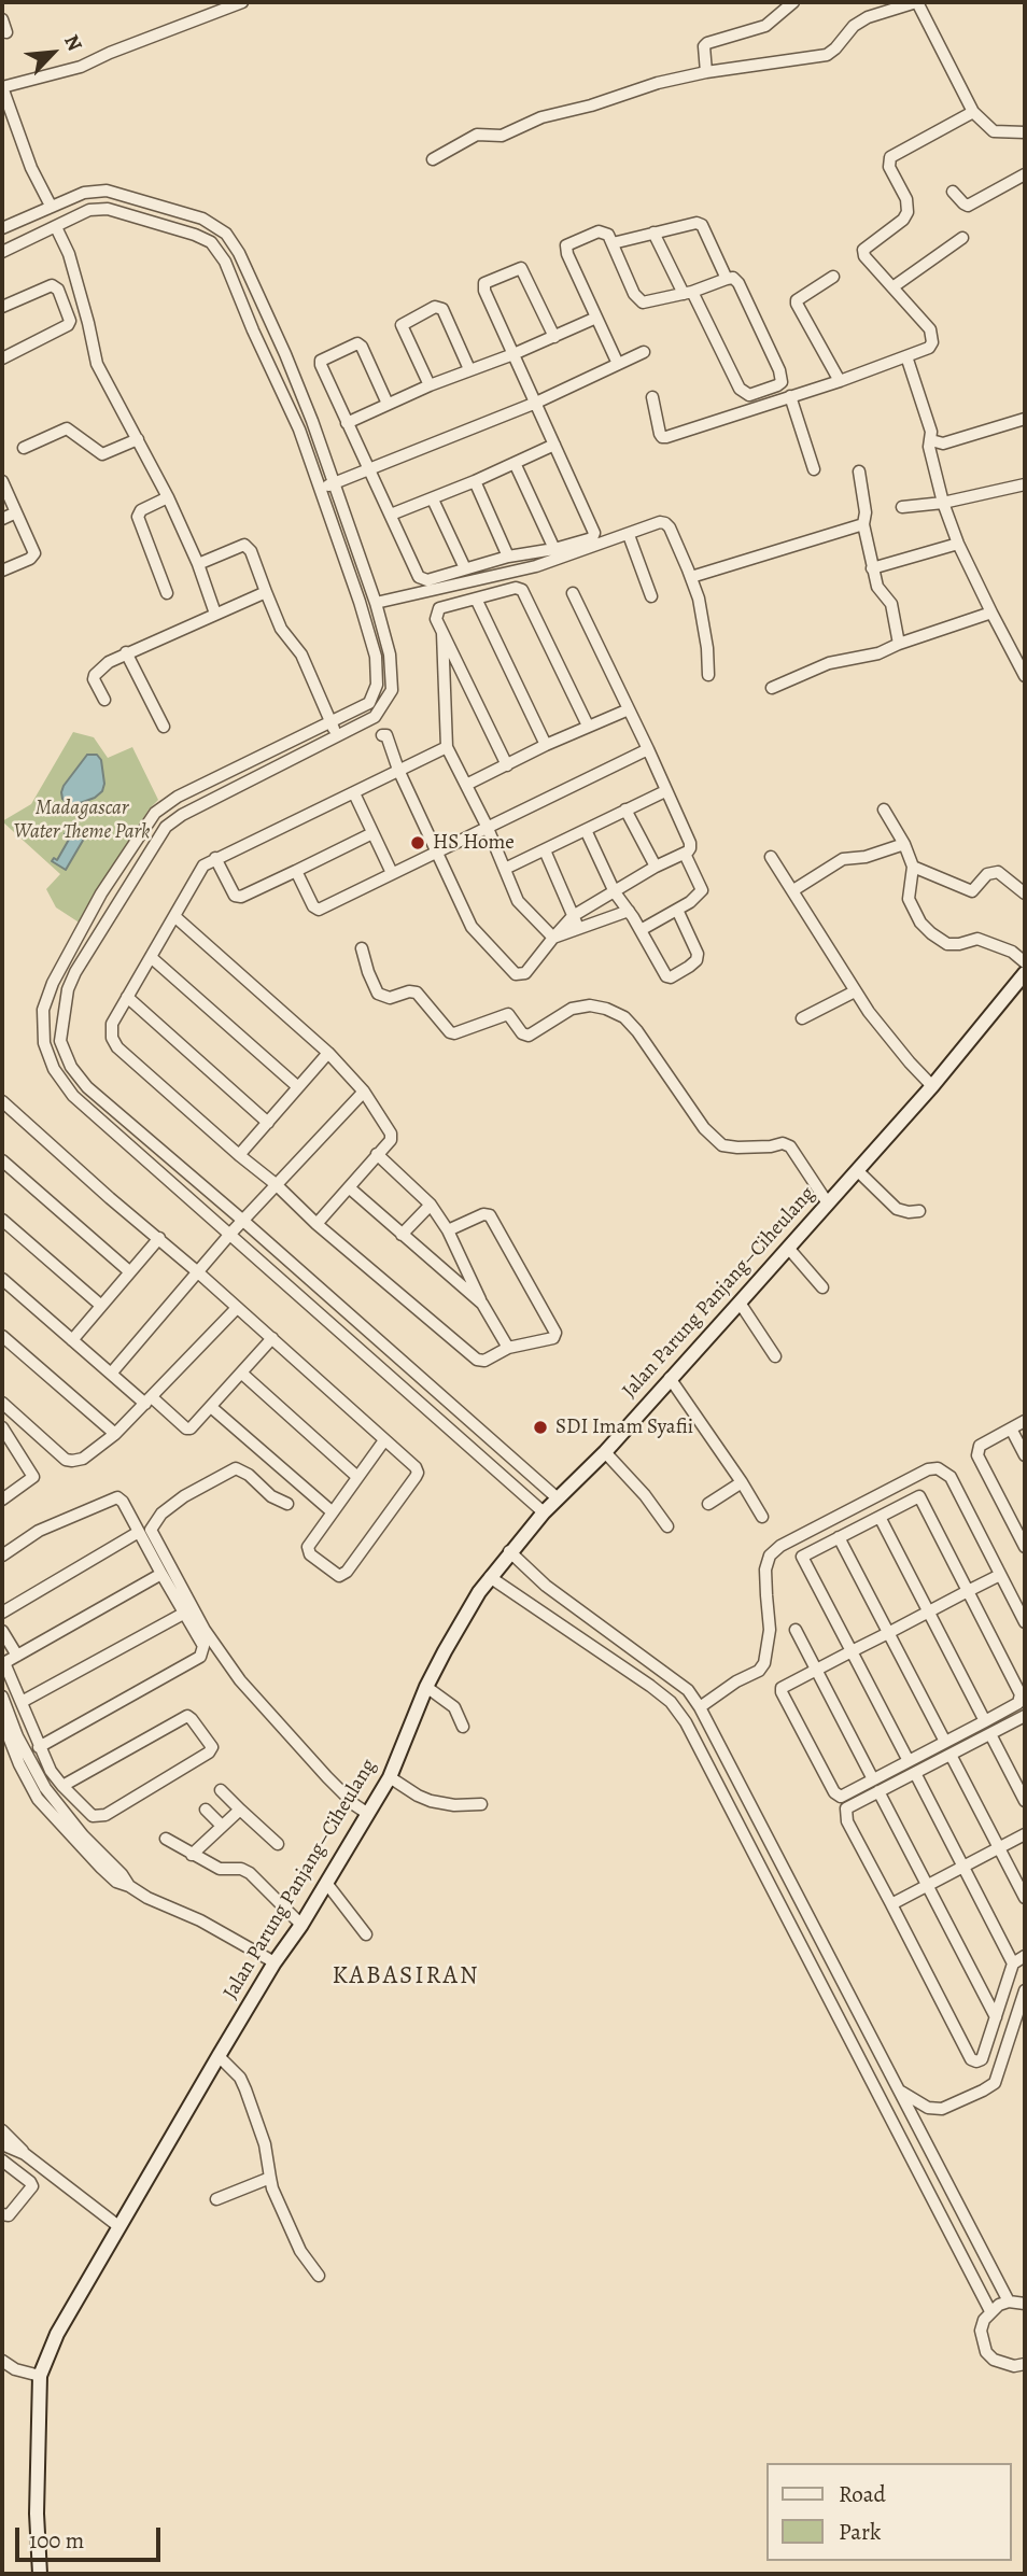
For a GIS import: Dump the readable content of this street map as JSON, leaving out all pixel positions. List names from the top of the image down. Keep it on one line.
{"streets":{"street":["Jalan Parung Panjang–Ciheulang"]},"districts":["KABASIRAN"],"parks":["Madagascar Water Theme Park"],"places":["HS Home","SDI Imam Syafii"],"legend":["Road","Park"],"scale_bar":"100 m","north":"top right"}
